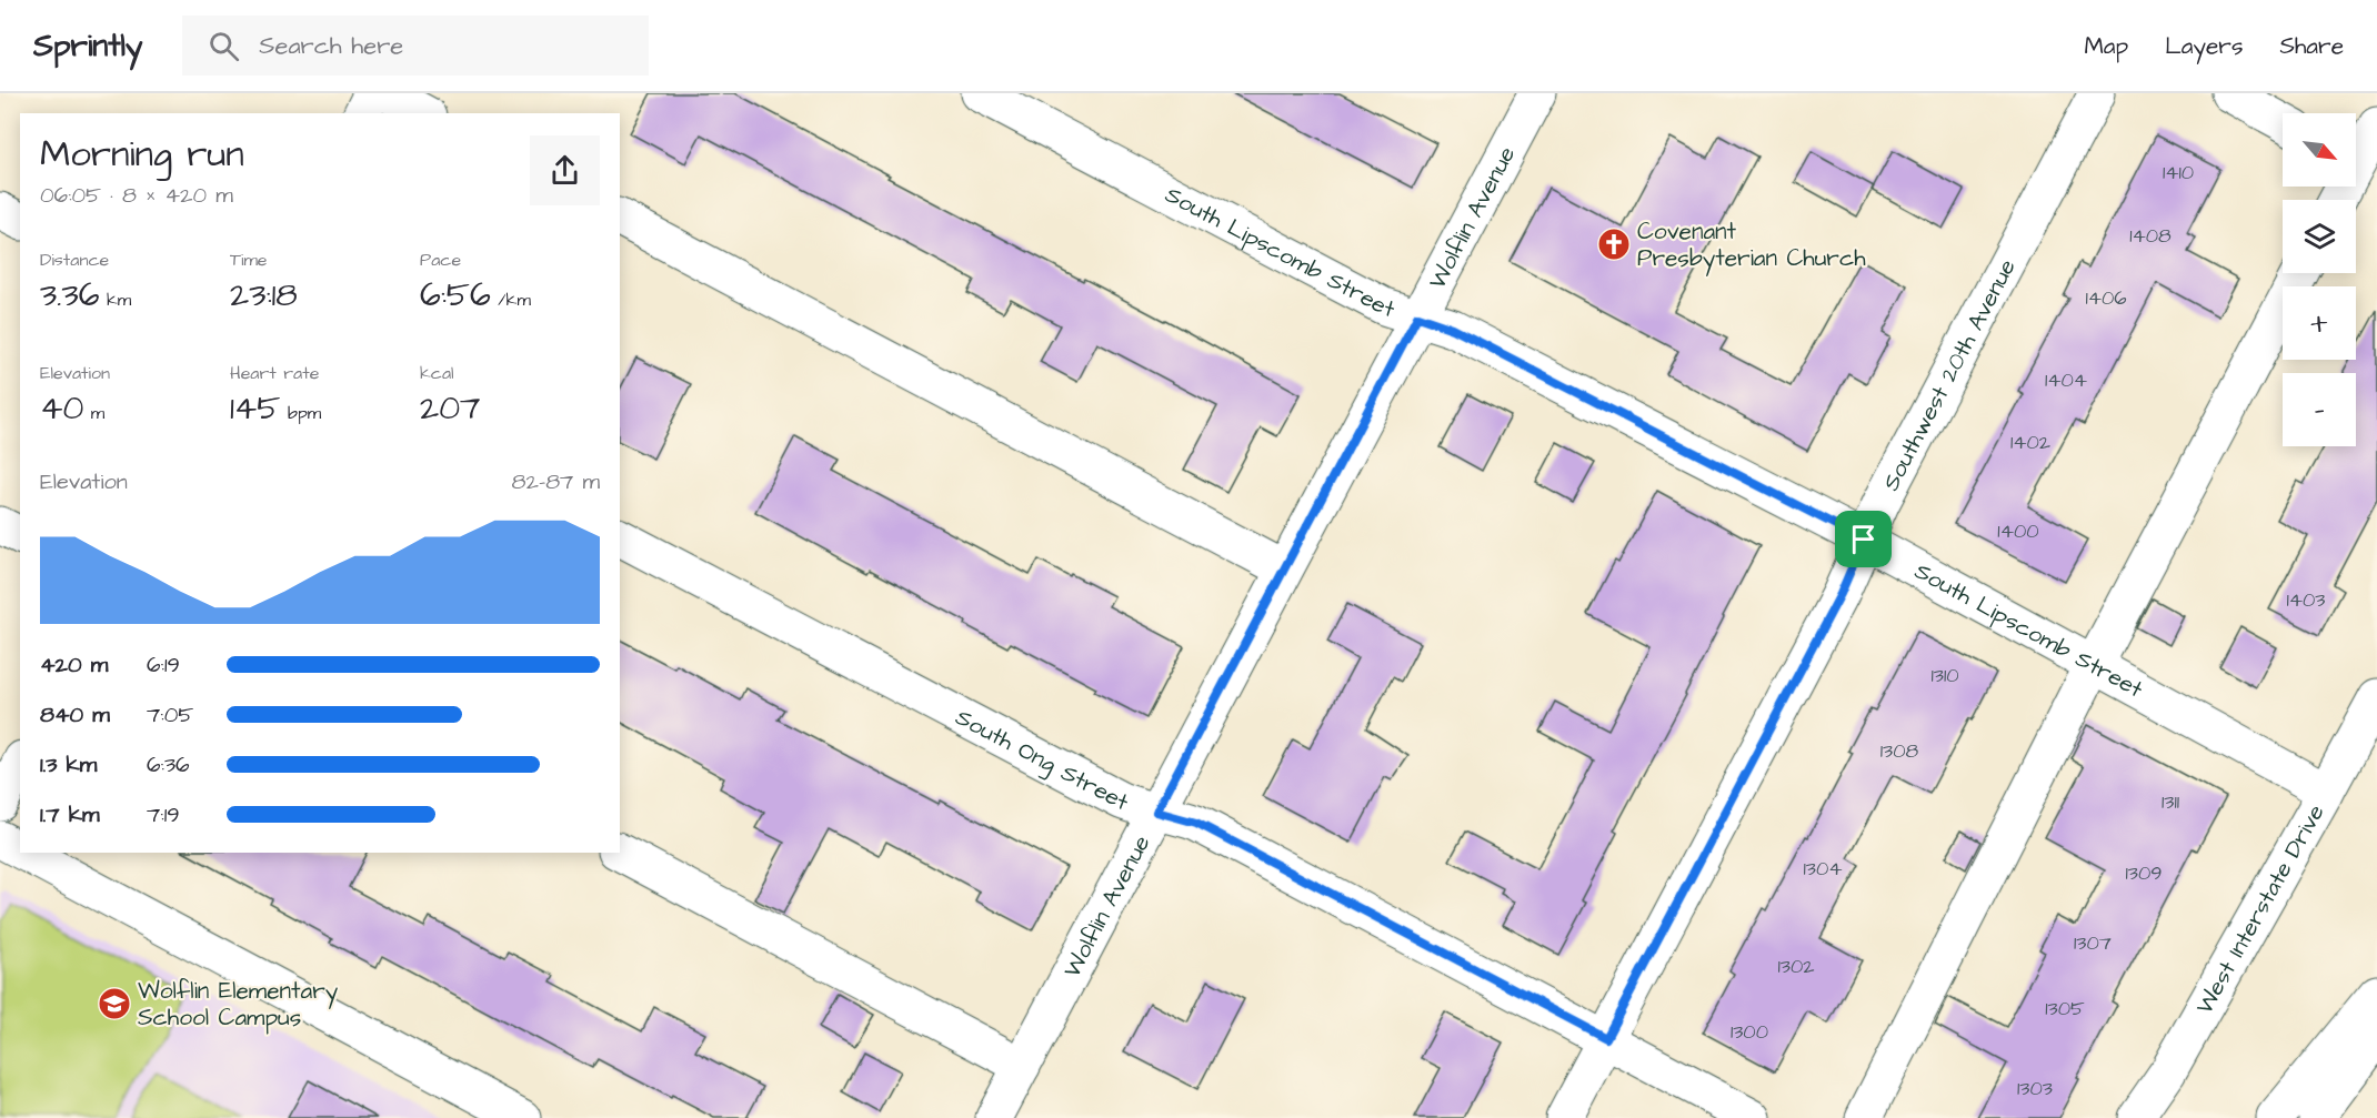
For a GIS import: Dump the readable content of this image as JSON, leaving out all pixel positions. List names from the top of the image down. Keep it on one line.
{"streets":{"main road":["Wolflin Avenue","South Lipscomb Street","Southwest 20th Avenue","South Ong Street","West Interstate Drive"]},"crossings":[["Wolflin Avenue","South Lipscomb Street"],["Wolflin Avenue","South Ong Street"],["South Lipscomb Street","Southwest 20th Avenue"],["South Lipscomb Street","West Interstate Drive"],["Southwest 20th Avenue","South Ong Street"]],"places":{"church":["Covenant Presbyterian Church"],"school or university":["Wolflin Elementary School Campus"]},"house_numbers":["1410","1408","1406","1404","1402","1400","1403","1310","1308","1311","1304","1309","1307","1302","1305","1300","1303"],"north":"bottom right","page":{"header":"Sprintly","search":"Search here","nav":["Map","Layers","Share"],"map_buttons":["+","−"],"heading":["Morning run","06:05 · 8 × 420 m"],"stats":[["Distance","3.36 km"],["Time","23:18"],["Pace","6:56 /km"],["Elevation","40 m"],["Heart rate","145 bpm"],["kcal","207"]],"chart":["Elevation","82–87 m"],"list":[{"name":"420 m","note":"6:19"},{"name":"840 m","note":"7:05"},{"name":"1.3 km","note":"6:36"},{"name":"1.7 km","note":"7:19"}]}}
